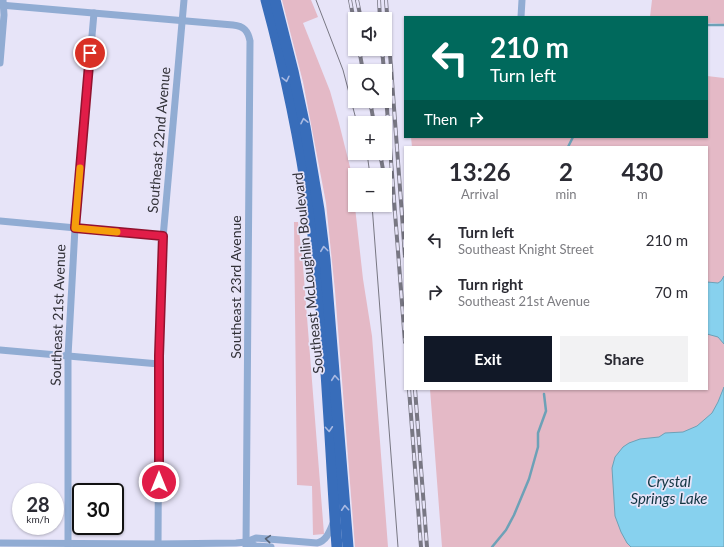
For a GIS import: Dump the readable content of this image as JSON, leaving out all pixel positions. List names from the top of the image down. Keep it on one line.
{"streets":{"highway":["Southeast McLoughlin Boulevard"],"street":["Southeast 22nd Avenue","Southeast 23rd Avenue","Southeast 21st Avenue"]},"crossings":[["Southeast 22nd Avenue","Southeast 23rd Avenue"]],"water":["Crystal Springs Lake"],"page":{"map_buttons":["+","−"],"turn":["210 m","Turn left"],"then":"Then","eta":["13:26","Arrival","2","min","430","m"],"list":[{"name":"Turn left","note":"Southeast Knight Street","value":"210 m"},{"name":"Turn right","note":"Southeast 21st Avenue","value":"70 m"}],"buttons":["Exit","Share"],"speed":"28 km/h","limit":"30"}}
